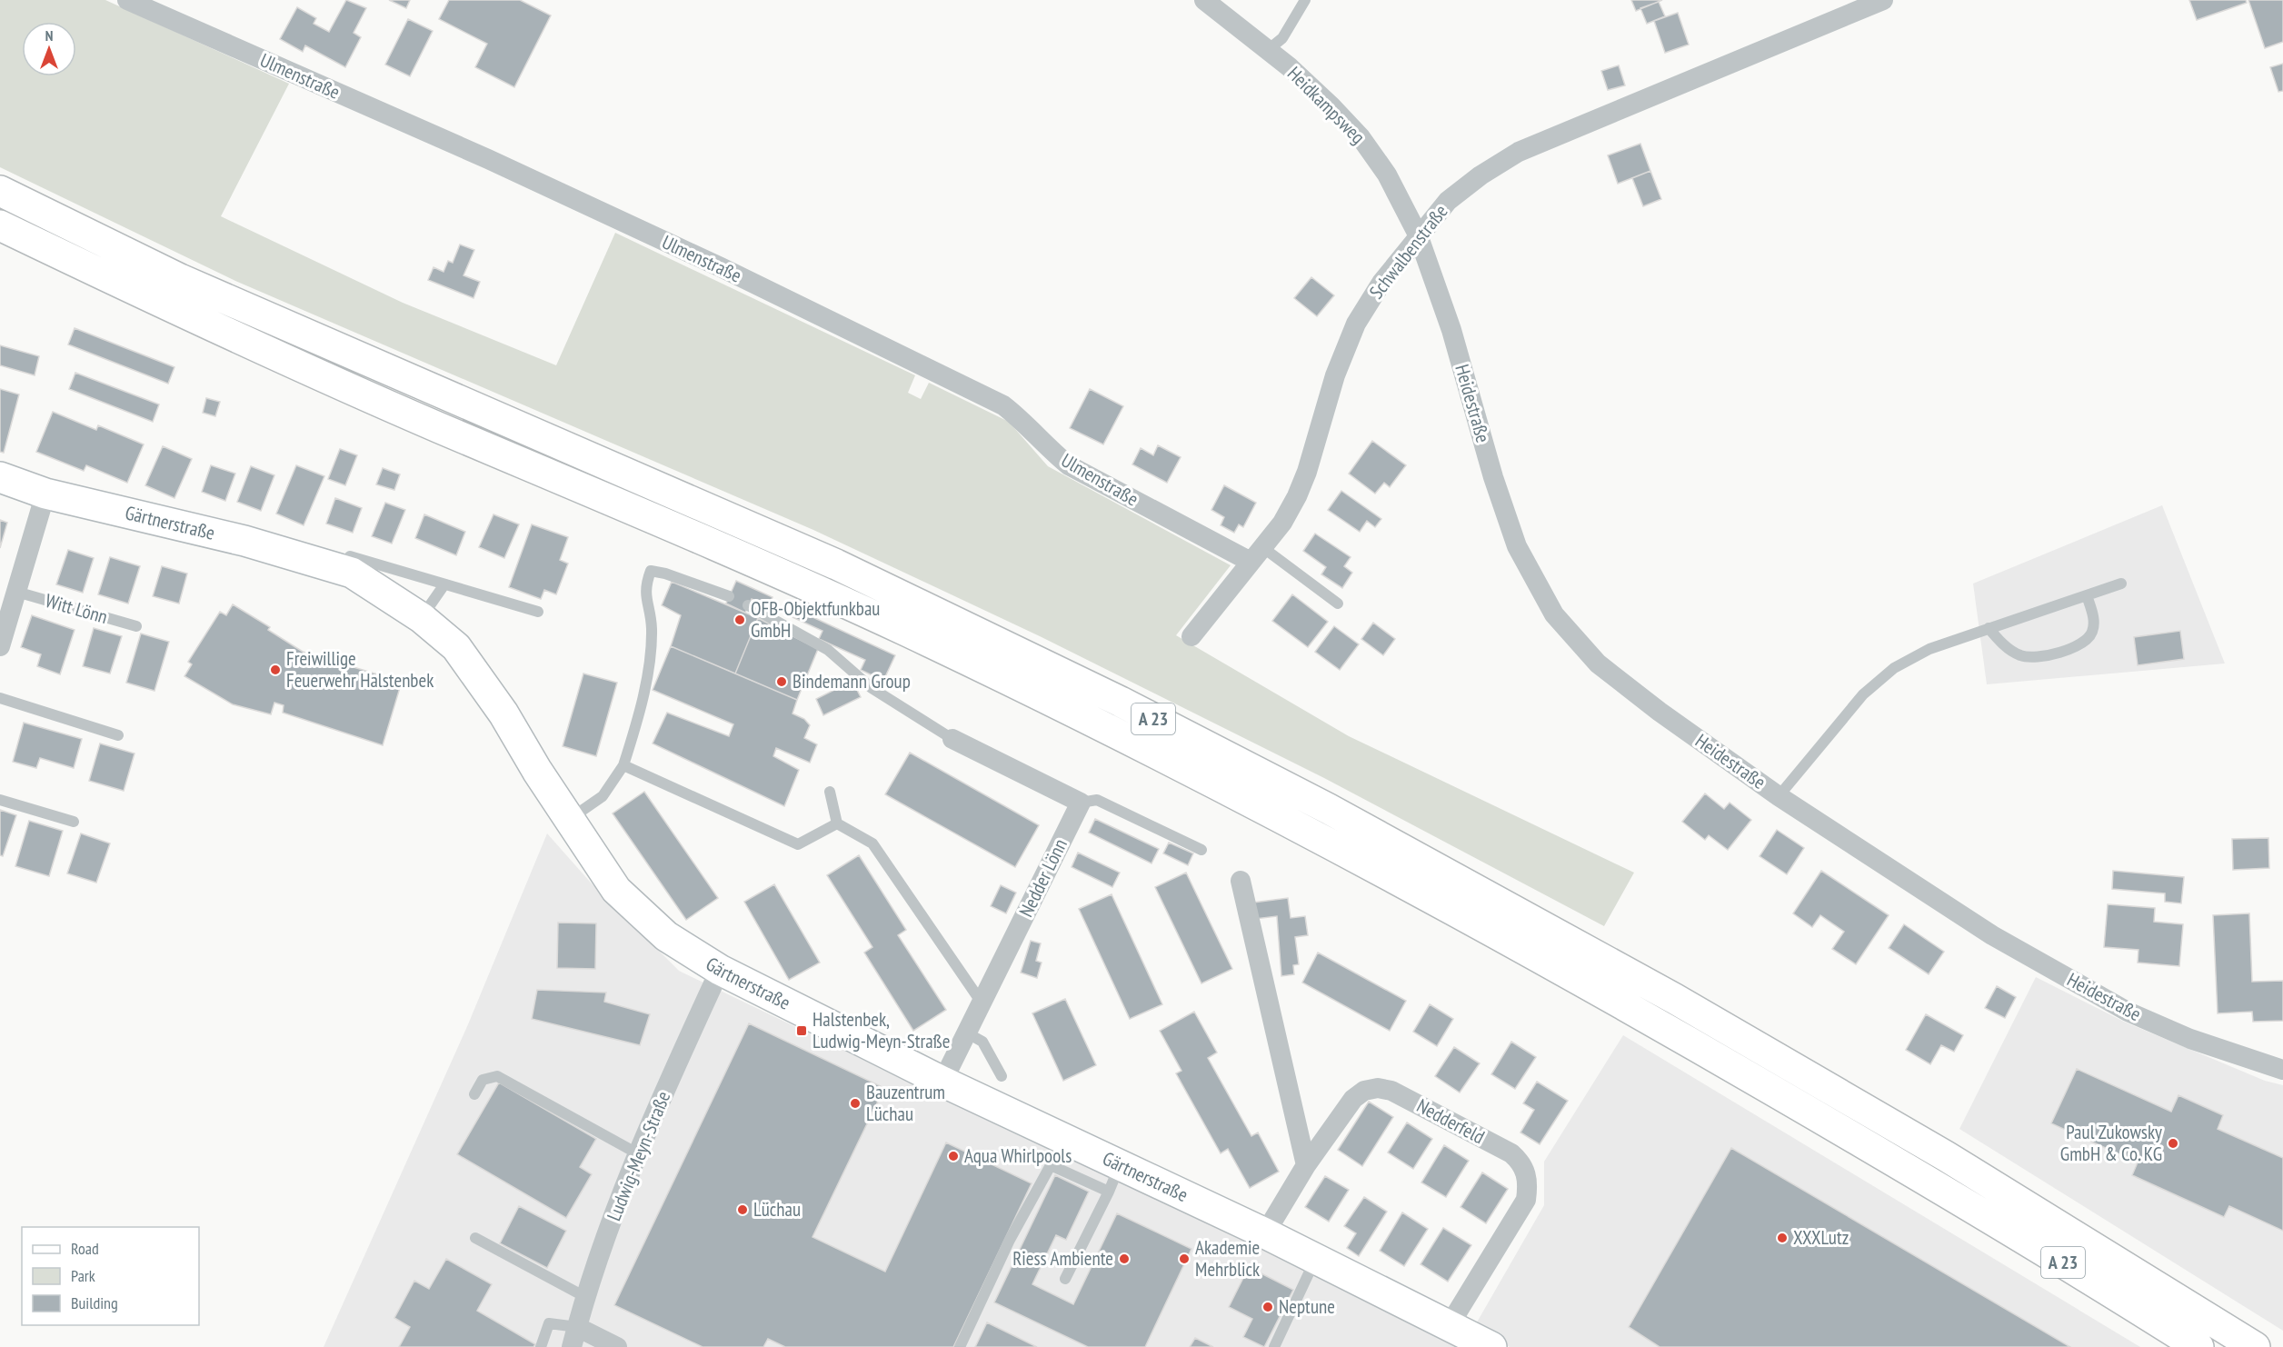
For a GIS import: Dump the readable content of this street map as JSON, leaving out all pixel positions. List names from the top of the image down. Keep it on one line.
{"streets":{"main road":["Gärtnerstraße","A 23"],"street":["Ulmenstraße","Heidkampsweg","Schwalbenstraße","Heidestraße","Nedder Lönn","Nedderfeld","Ludwig-Meyn-Straße"],"lane":["Witt Lönn"]},"crossings":[["Ulmenstraße","Schwalbenstraße"],["Heidkampsweg","Schwalbenstraße"],["Heidkampsweg","Heidestraße"],["Schwalbenstraße","Heidestraße"],["Gärtnerstraße","Nedder Lönn"],["Gärtnerstraße","Nedderfeld"],["Gärtnerstraße","Ludwig-Meyn-Straße"]],"places":{"other":["OFB-Objektfunkbau GmbH","Freiwillige Feuerwehr Halstenbek","Bindemann Group","Bauzentrum Lüchau","Paul Zukowsky GmbH & Co. KG","Aqua Whirlpools","Lüchau","XXXLutz","Riess Ambiente","Akademie Mehrblick","Neptune"],"transit":["Halstenbek, Ludwig-Meyn-Straße"]},"legend":["Road","Park","Building"],"north":"top"}
